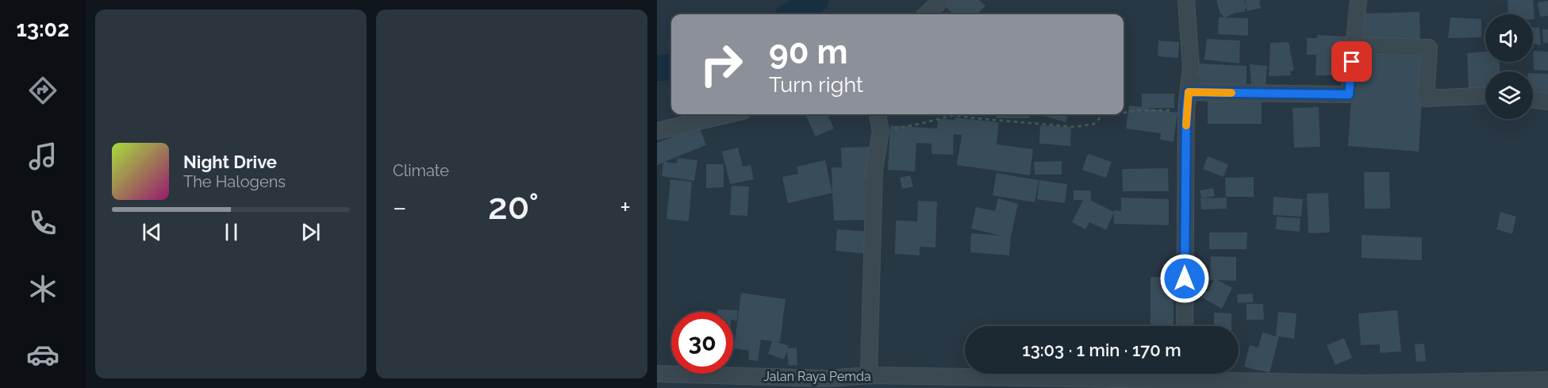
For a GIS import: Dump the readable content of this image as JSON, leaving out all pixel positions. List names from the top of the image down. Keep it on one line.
{"streets":{"street":["Jalan Raya Pemda"]},"page":{"tabs":"13:02","tile":"Climate","turn":["90 m","Turn right"],"song":["Night Drive","The Halogens"],"heat":["−","20°","+"],"limit":"30","trip":"13:03 · 1 min · 170 m"}}
